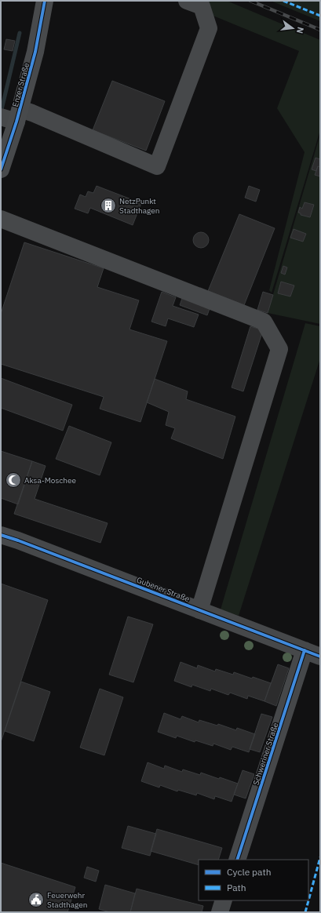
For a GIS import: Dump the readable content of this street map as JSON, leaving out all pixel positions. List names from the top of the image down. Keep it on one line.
{"streets":{"main road":["Enzer Straße"],"street":["Gubener Straße","Schweriner Straße"]},"crossings":[["Gubener Straße","Schweriner Straße"]],"places":{"building":["NetzPunkt Stadthagen"],"mosque":["Aksa-Moschee"],"public building":["Feuerwehr Stadthagen"]},"legend":["Cycle path","Path"],"north":"right"}
